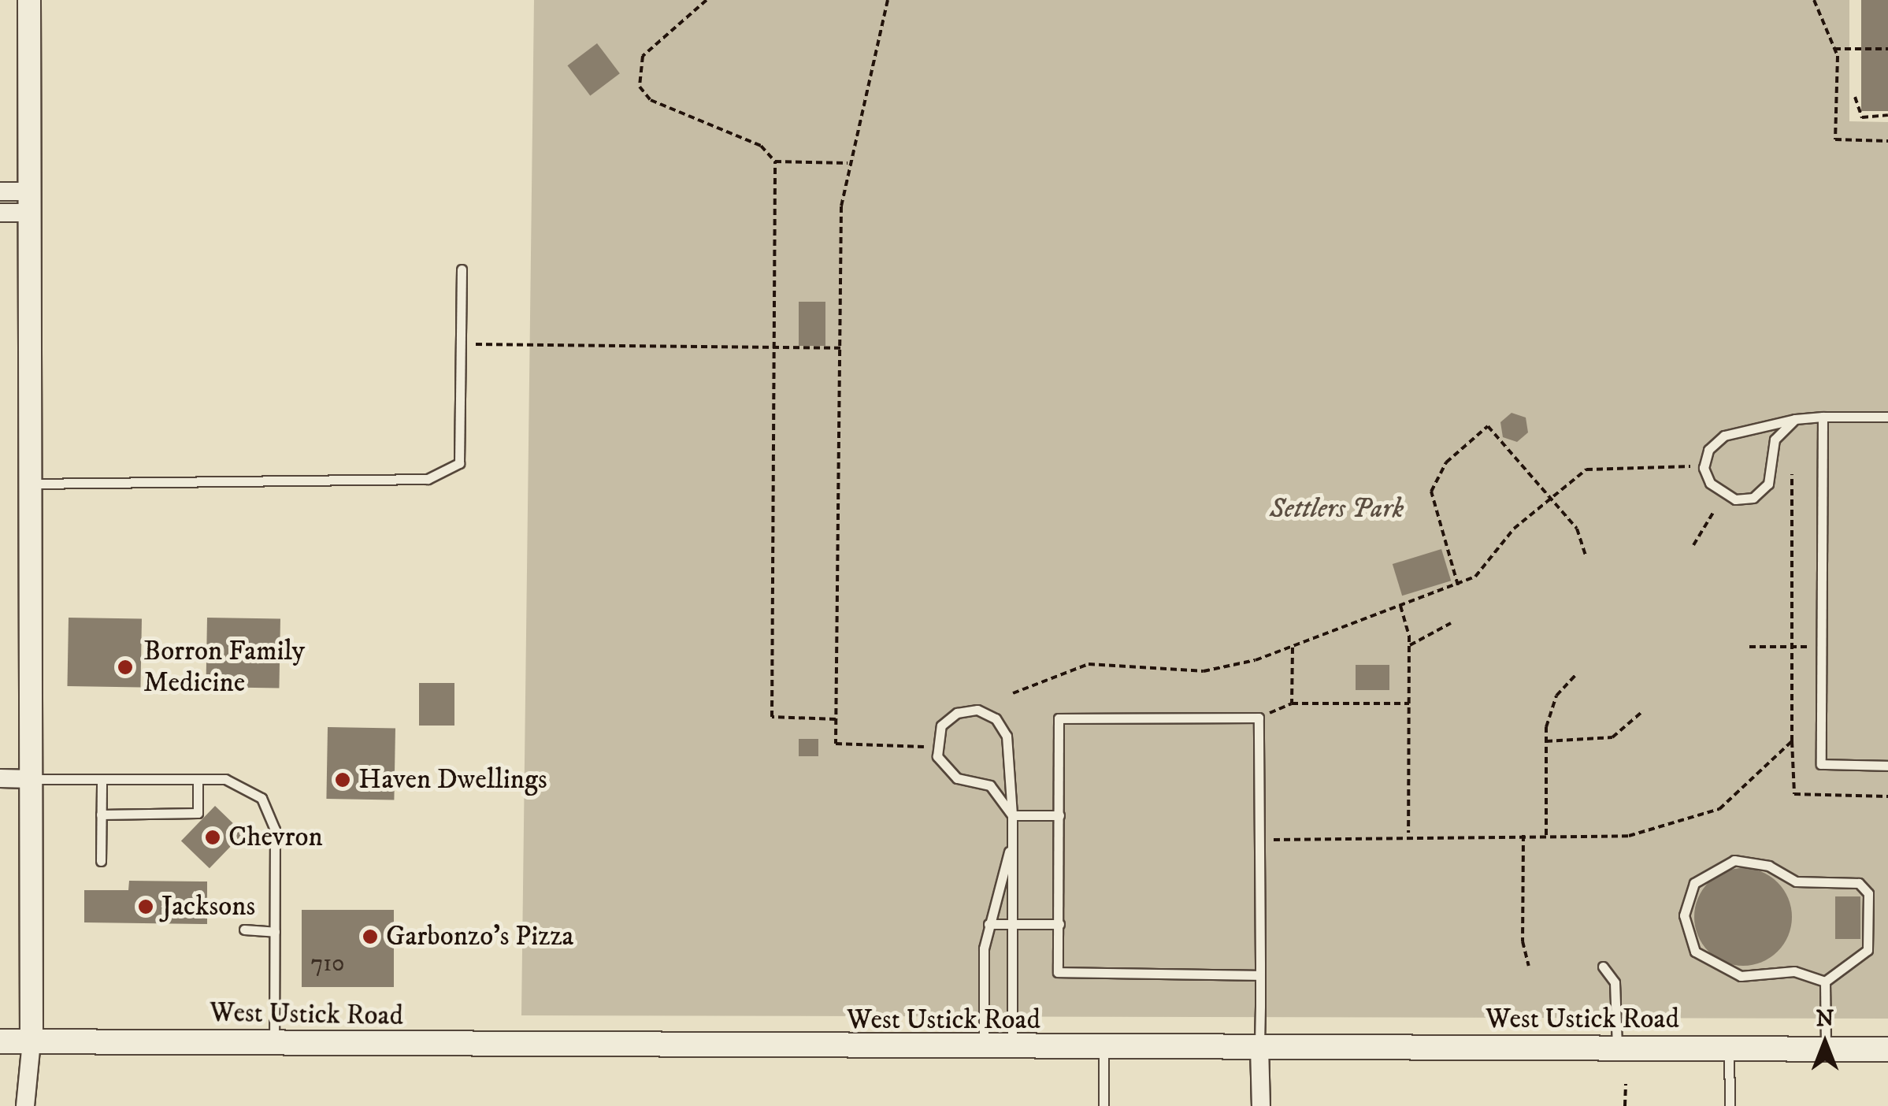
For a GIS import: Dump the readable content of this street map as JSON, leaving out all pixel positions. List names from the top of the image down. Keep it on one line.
{"streets":{"main road":["West Ustick Road"]},"parks":["Settlers Park"],"places":["Borron Family Medicine","Haven Dwellings","Chevron","Jacksons","Garbonzo's Pizza"],"house_numbers":["710"],"north":"top"}
